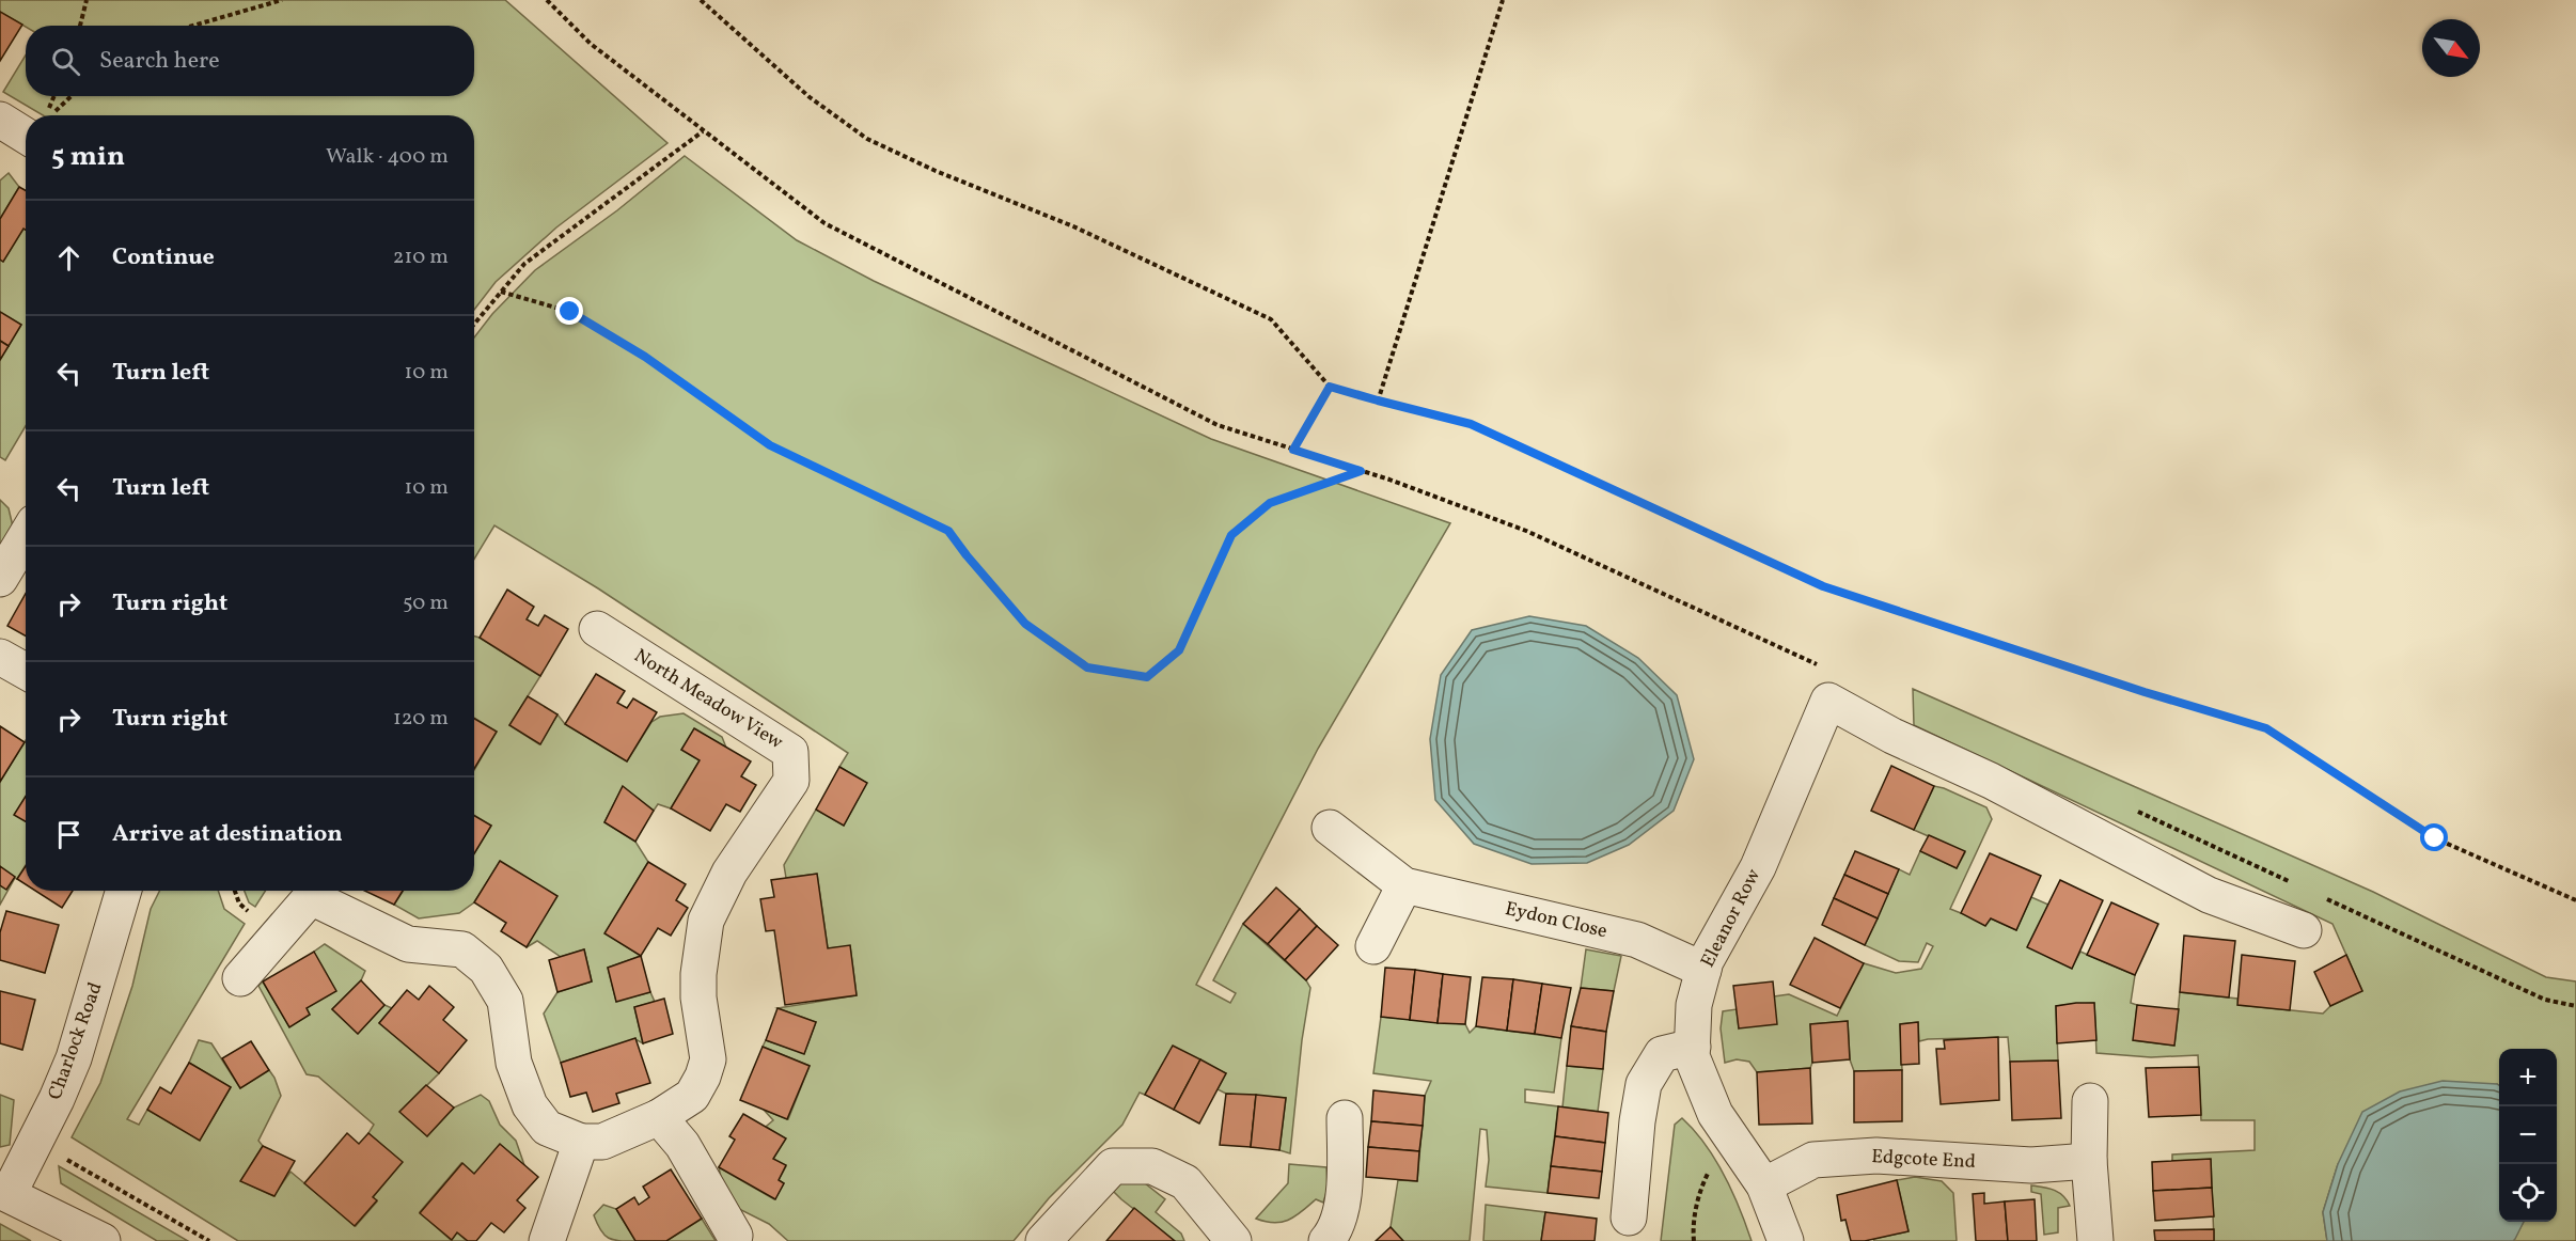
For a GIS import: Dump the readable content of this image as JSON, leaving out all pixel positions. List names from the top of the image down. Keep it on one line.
{"streets":{"street":["North Meadow View","Eleanor Row","Eydon Close","Charlock Road","Edgcote End"]},"crossings":[["Eleanor Row","Eydon Close"],["Eleanor Row","Edgcote End"]],"north":"bottom right","page":{"search":"Search here","heading":["5 min","Walk · 400 m"],"list":[["Continue","210 m"],["Turn left","10 m"],["Turn left","10 m"],["Turn right","50 m"],["Turn right","120 m"],"Arrive at destination"],"map_buttons":["+","−"]}}
